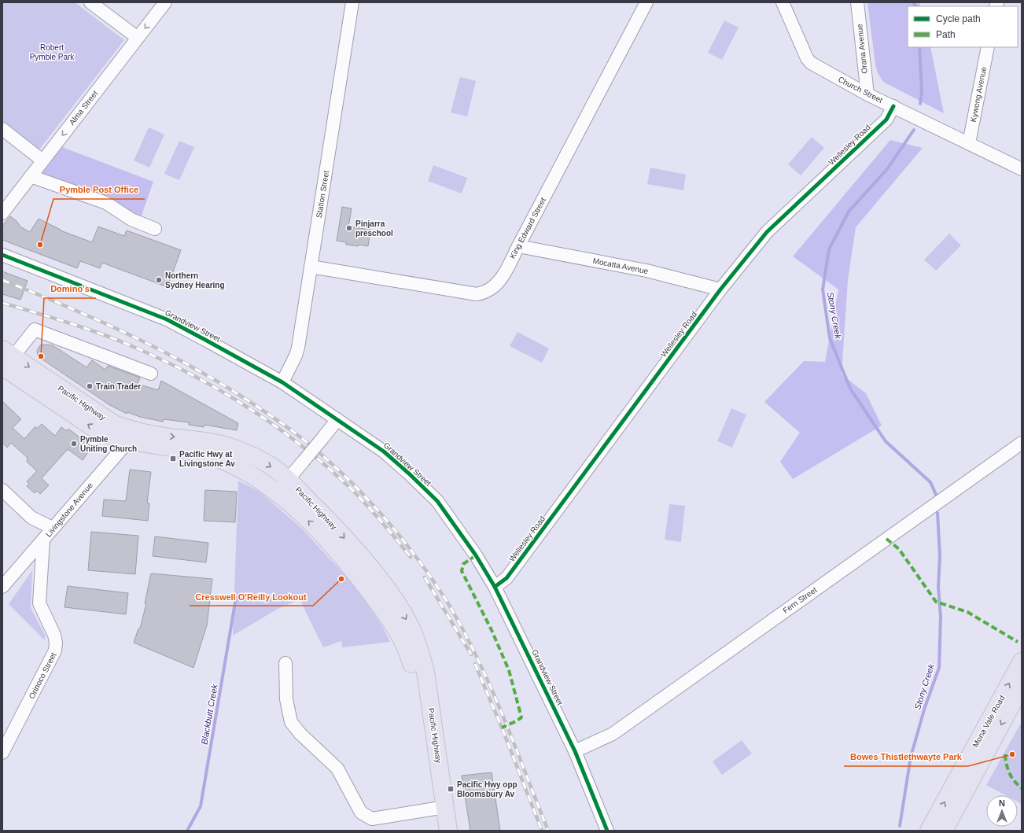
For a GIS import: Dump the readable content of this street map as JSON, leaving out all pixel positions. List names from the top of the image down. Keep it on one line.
{"streets":{"highway":["Pacific Highway","Mona Vale Road"],"street":["Orana Avenue","Church Street","Kywong Avenue","Alma Street","Wellesley Road","Station Street","King Edward Street","Mocatta Avenue","Grandview Street","Livingstone Avenue","Fern Street","Orinoco Street"]},"crossings":[["Orana Avenue","Church Street"],["Church Street","Kywong Avenue"],["Church Street","Wellesley Road"],["Wellesley Road","Mocatta Avenue"],["Wellesley Road","Grandview Street"],["Station Street","King Edward Street"],["Station Street","Grandview Street"],["King Edward Street","Mocatta Avenue"],["Grandview Street","Fern Street"],["Pacific Highway","Livingstone Avenue"],["Livingstone Avenue","Orinoco Street"]],"one_way":["Alma Street"],"water":["Stony Creek","Blackbutt Creek"],"parks":["Robert Pymble Park"],"places":{"other":["Pinjarra preschool","Pymble Post Office","Northern Sydney Hearing","Domino's","Train Trader","Pymble Uniting Church","Cresswell O'Reilly Lookout","Bowes Thistlethwayte Park"],"transit":["Pacific Hwy at Livingstone Av","Pacific Hwy opp Bloomsbury Av"]},"legend":["Cycle path","Path"],"north":"top"}
